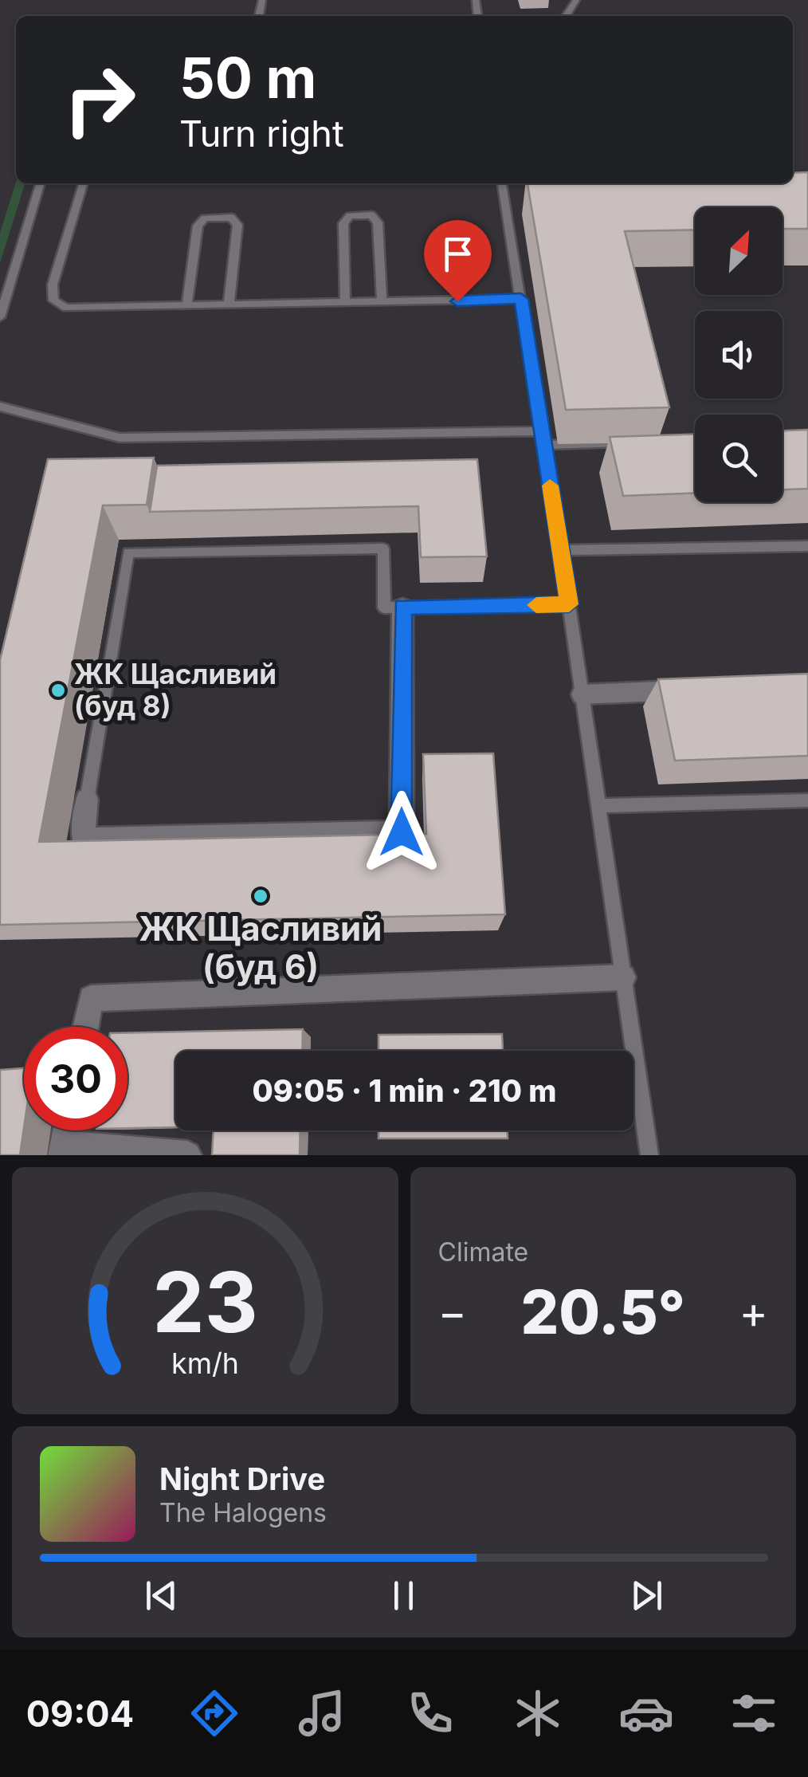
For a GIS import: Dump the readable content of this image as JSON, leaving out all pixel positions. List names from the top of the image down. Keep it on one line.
{"places":["ЖК Щасливий (буд 8)","ЖК Щасливий (буд 6)"],"north":"top right","page":{"turn":["50 m","Turn right"],"limit":"30","trip":"09:05 · 1 min · 210 m","tile":"Climate","heat":["−","20.5°","+"],"song":["Night Drive","The Halogens"],"tabs":"09:04","gauge":["23","km/h"]}}
